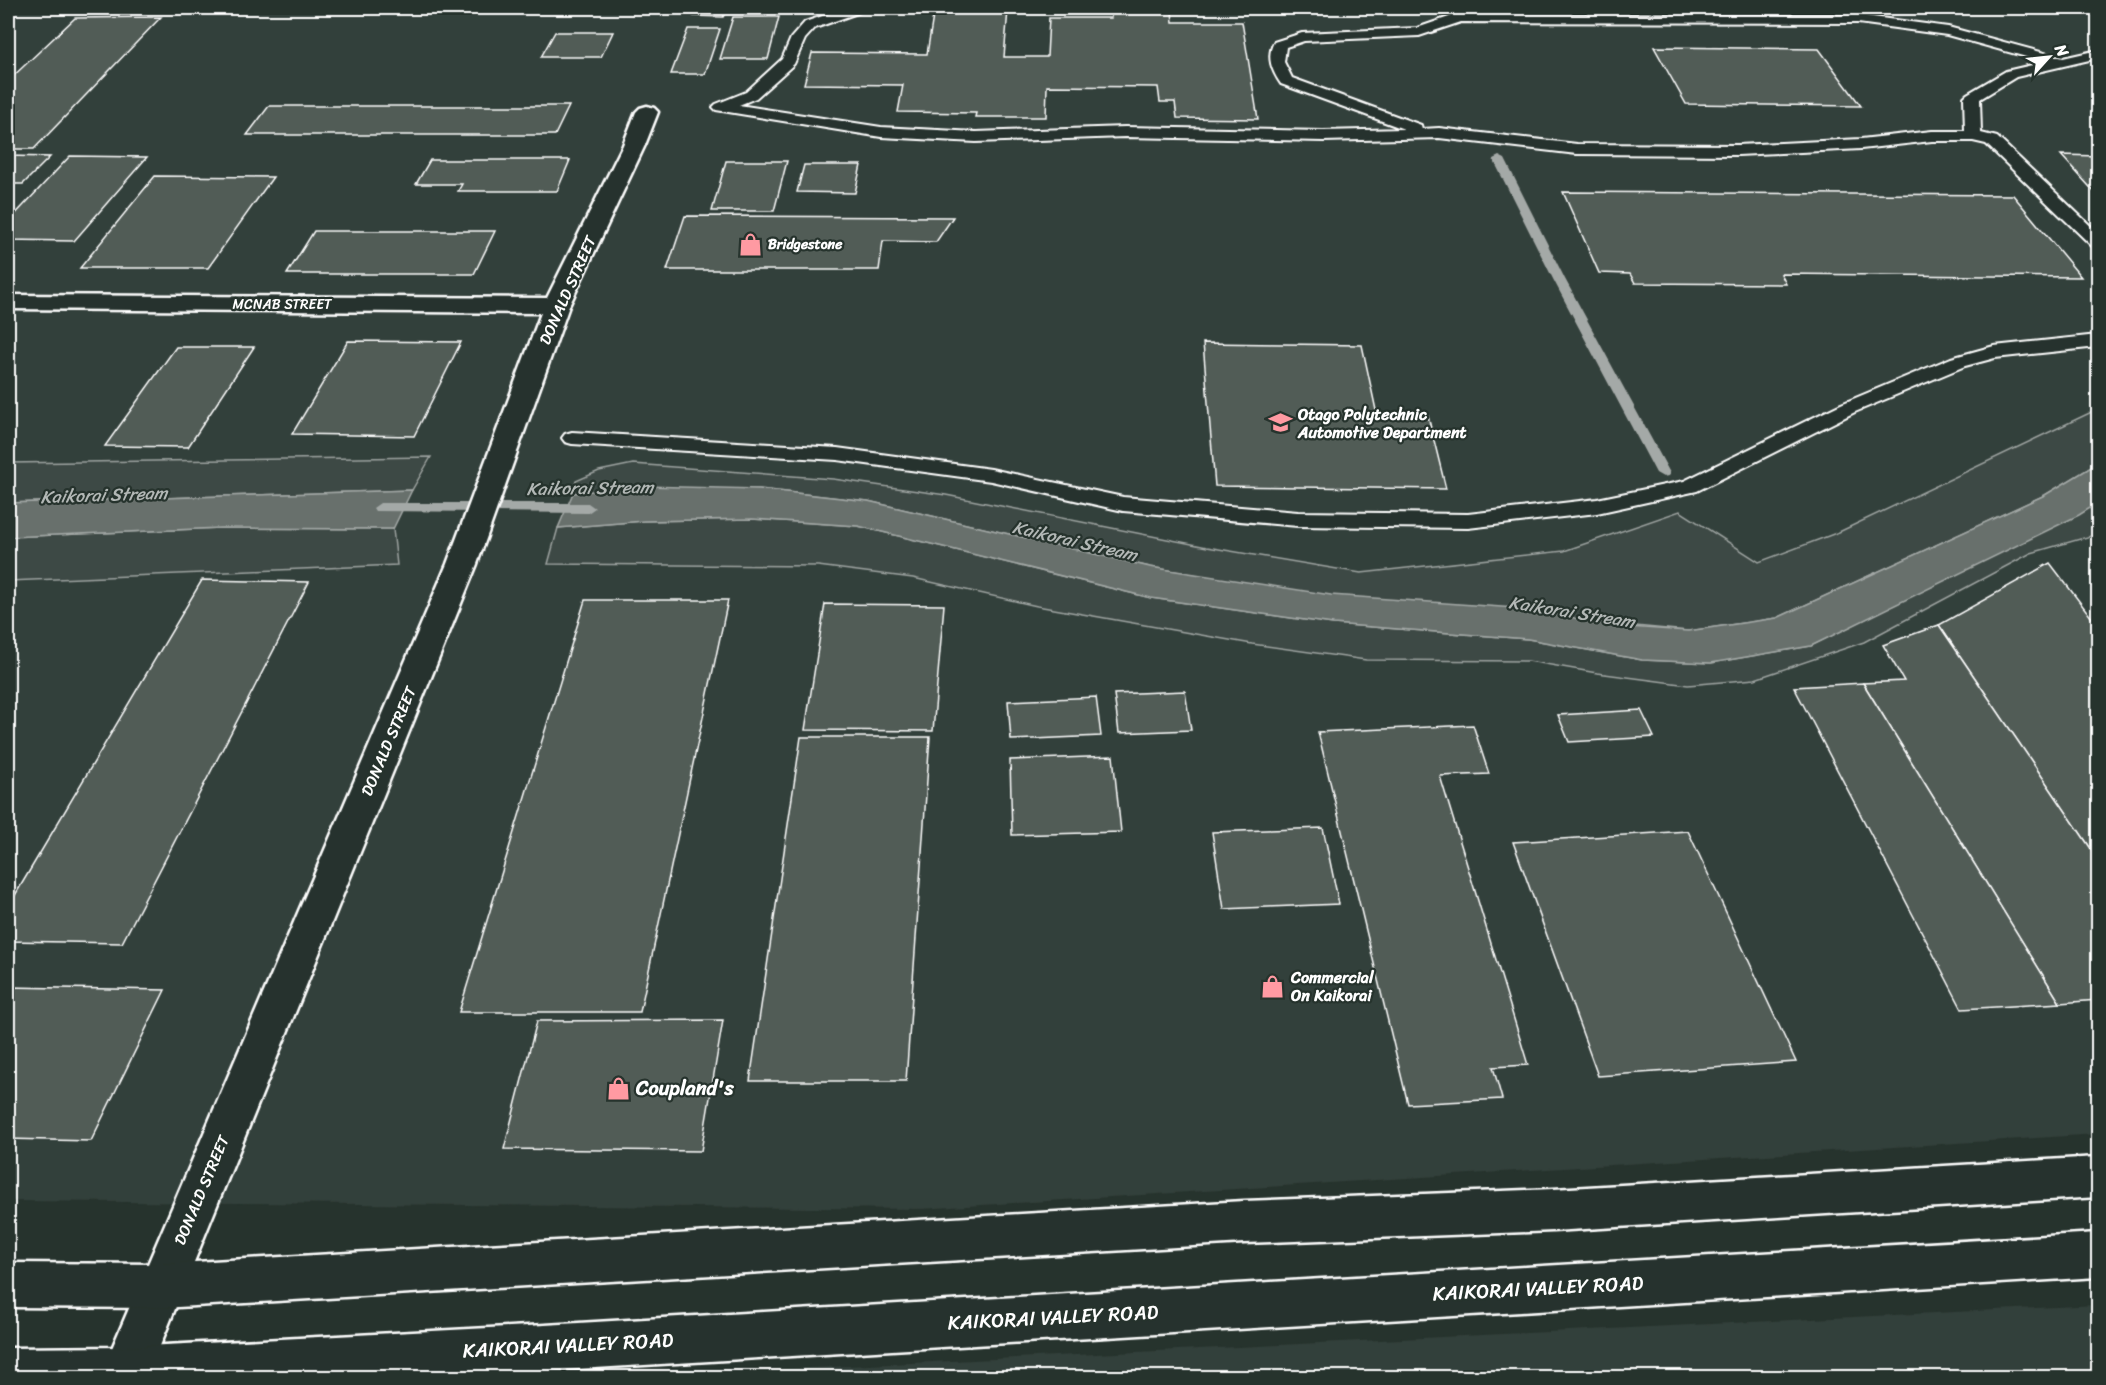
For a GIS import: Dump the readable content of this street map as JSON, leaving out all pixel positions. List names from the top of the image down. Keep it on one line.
{"streets":{"main road":["DONALD STREET","MCNAB STREET","KAIKORAI VALLEY ROAD"]},"crossings":[["DONALD STREET","MCNAB STREET"],["DONALD STREET","KAIKORAI VALLEY ROAD"]],"water":["Kaikorai Stream"],"places":{"shop":["Bridgestone","Commercial On Kaikorai","Coupland's"],"school or university":["Otago Polytechnic Automotive Department"]},"north":"top right"}
